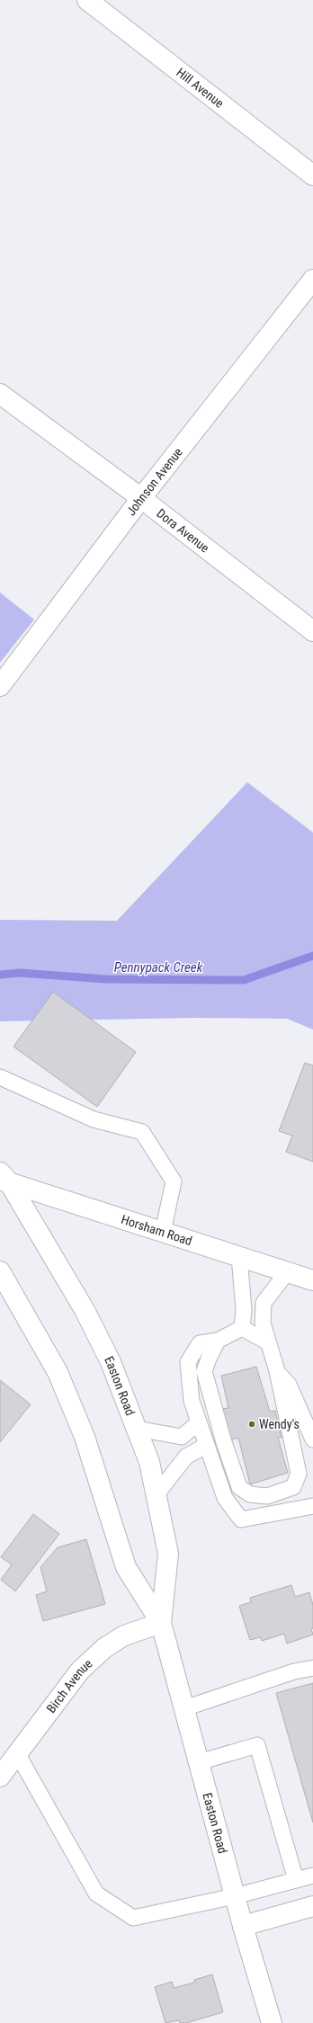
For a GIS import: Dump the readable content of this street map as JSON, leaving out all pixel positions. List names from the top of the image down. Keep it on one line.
{"streets":{"main road":["Hill Avenue","Johnson Avenue","Dora Avenue","Horsham Road","Easton Road","Birch Avenue"]},"crossings":[["Johnson Avenue","Dora Avenue"],["Horsham Road","Easton Road"],["Easton Road","Birch Avenue"]],"water":["Pennypack Creek"],"places":["Wendy's"]}
